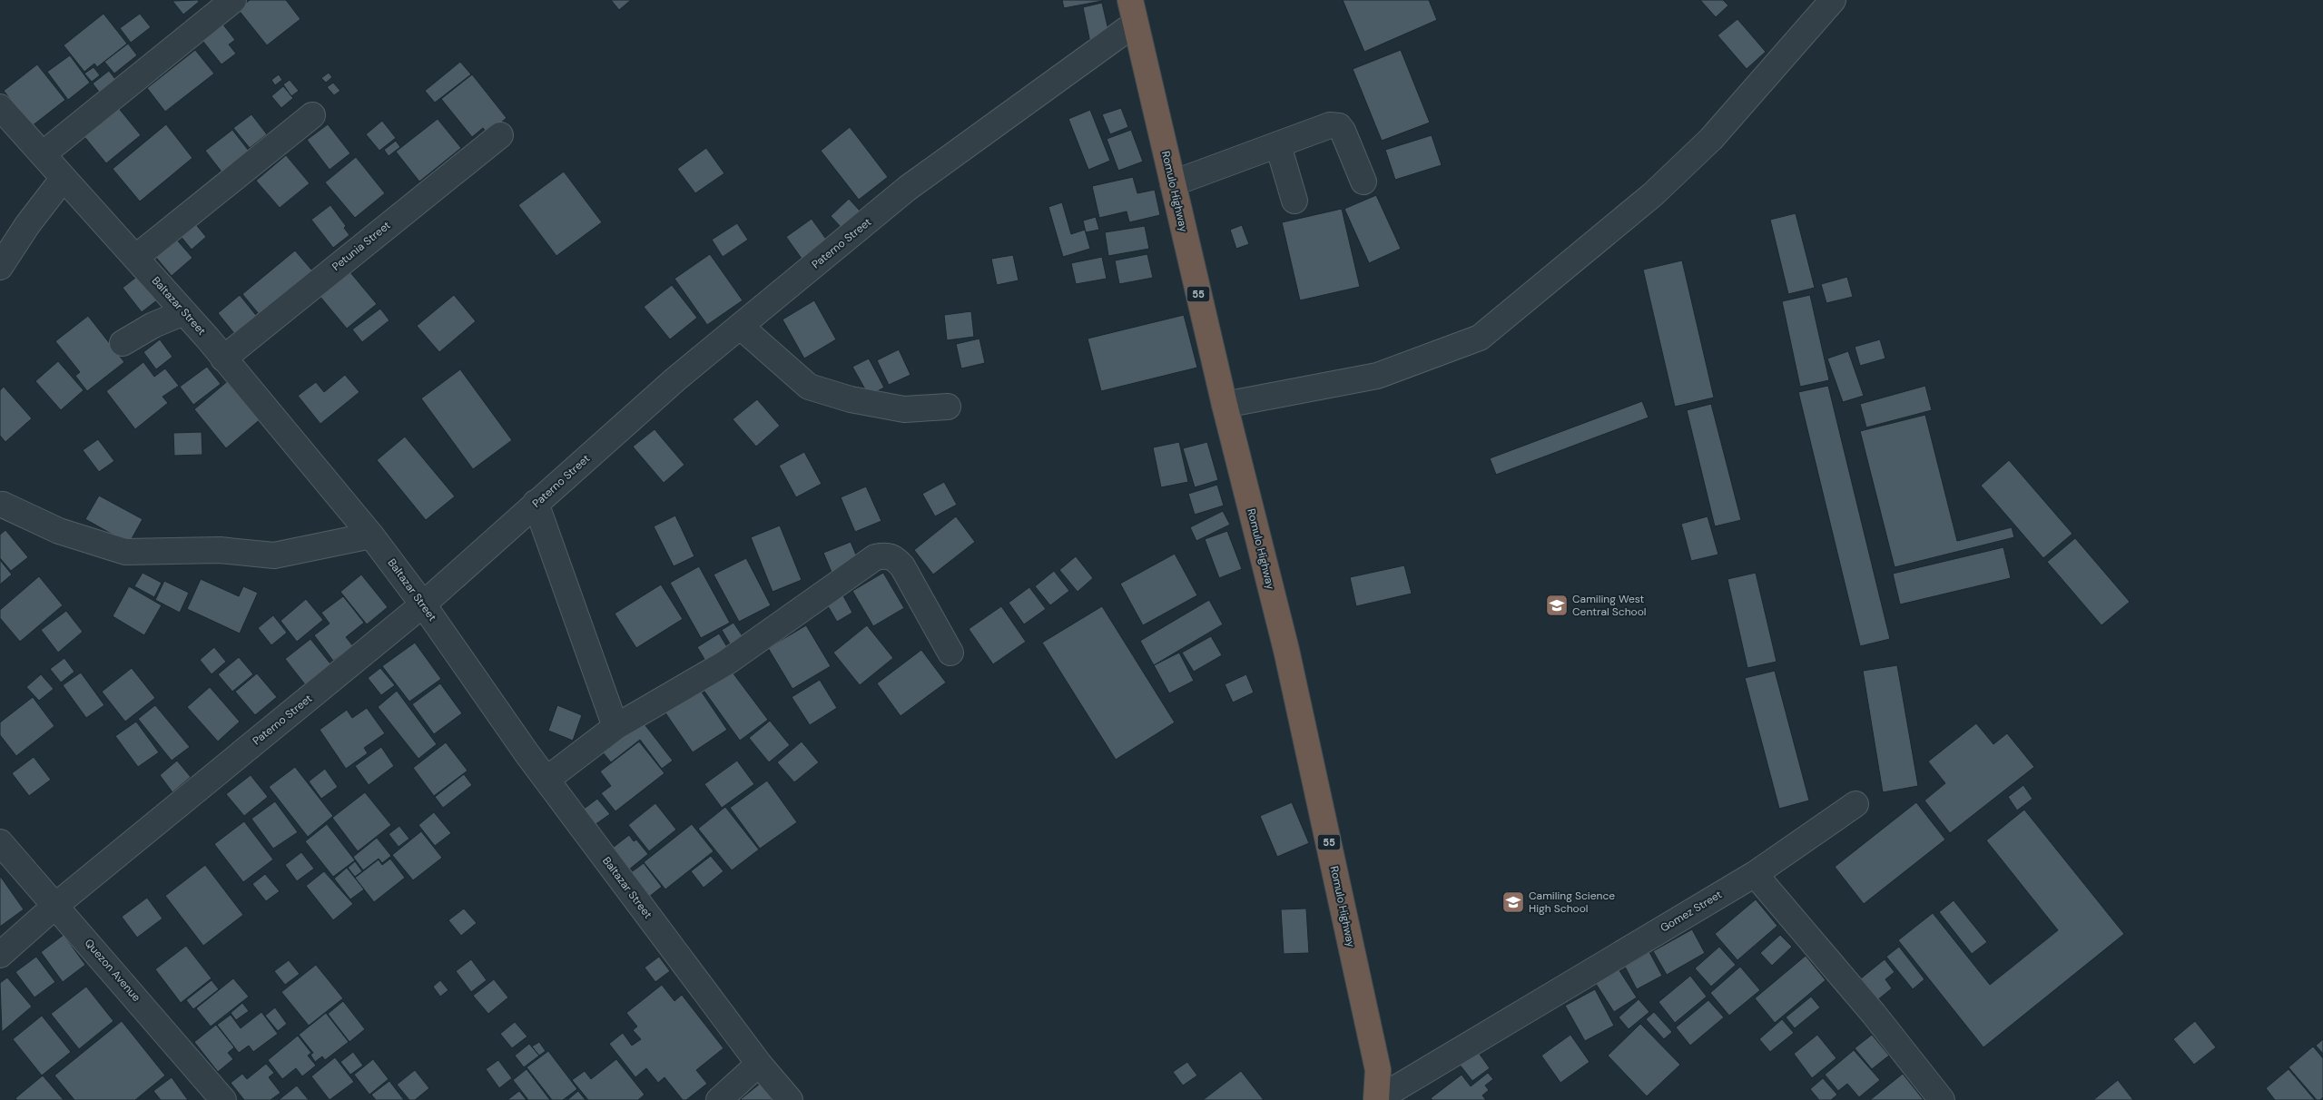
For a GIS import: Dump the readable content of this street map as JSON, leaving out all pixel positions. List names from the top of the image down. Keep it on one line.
{"streets":{"highway":["Romulo Highway","55"],"street":["Paterno Street","Petunia Street","Baltazar Street","Gomez Street","Quezon Avenue"]},"crossings":[["Romulo Highway","Paterno Street"],["Romulo Highway","Gomez Street"],["Paterno Street","Baltazar Street"],["Paterno Street","Quezon Avenue"],["Petunia Street","Baltazar Street"]],"places":{"school or university":["Camiling West Central School","Camiling Science High School"]}}
